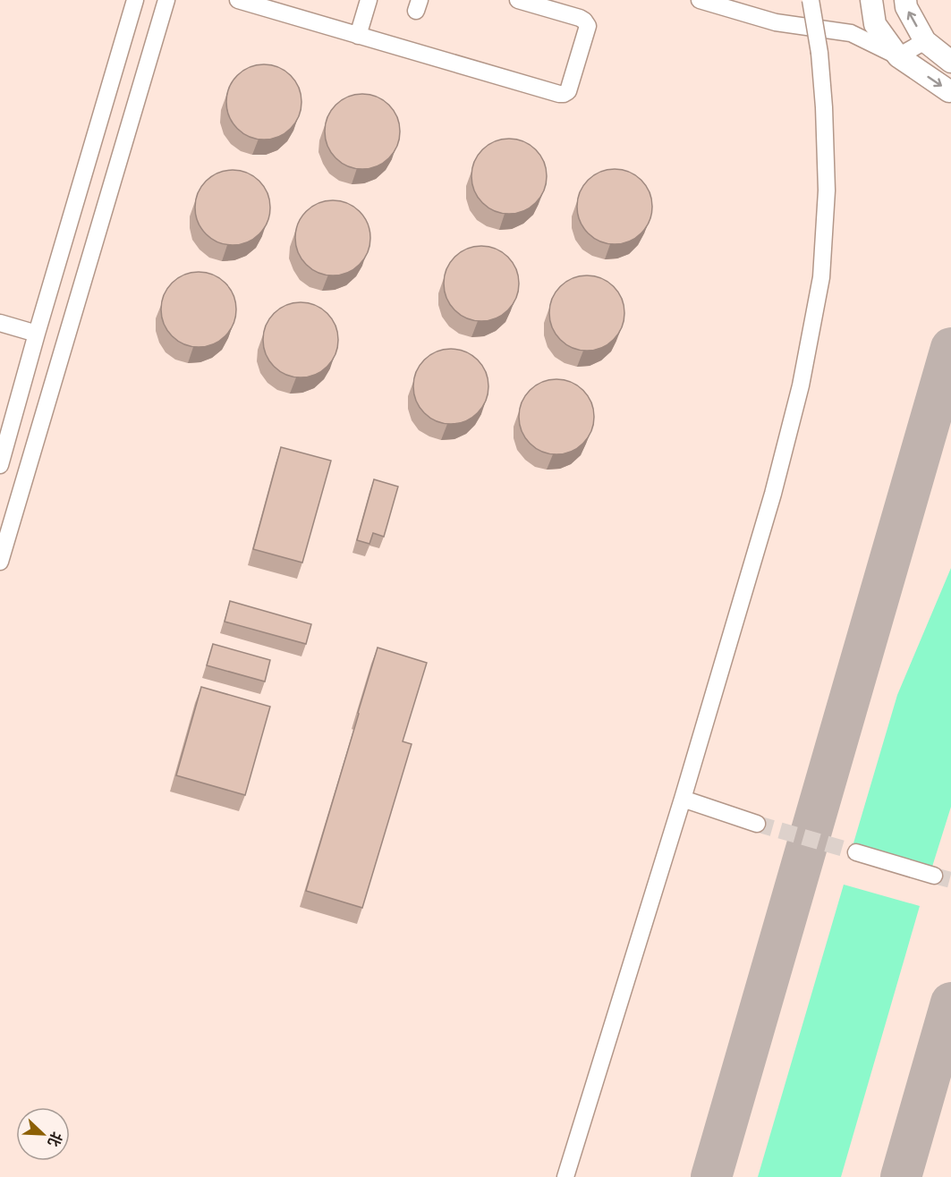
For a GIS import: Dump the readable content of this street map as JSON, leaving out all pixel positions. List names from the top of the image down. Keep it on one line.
{"north":"bottom right"}
